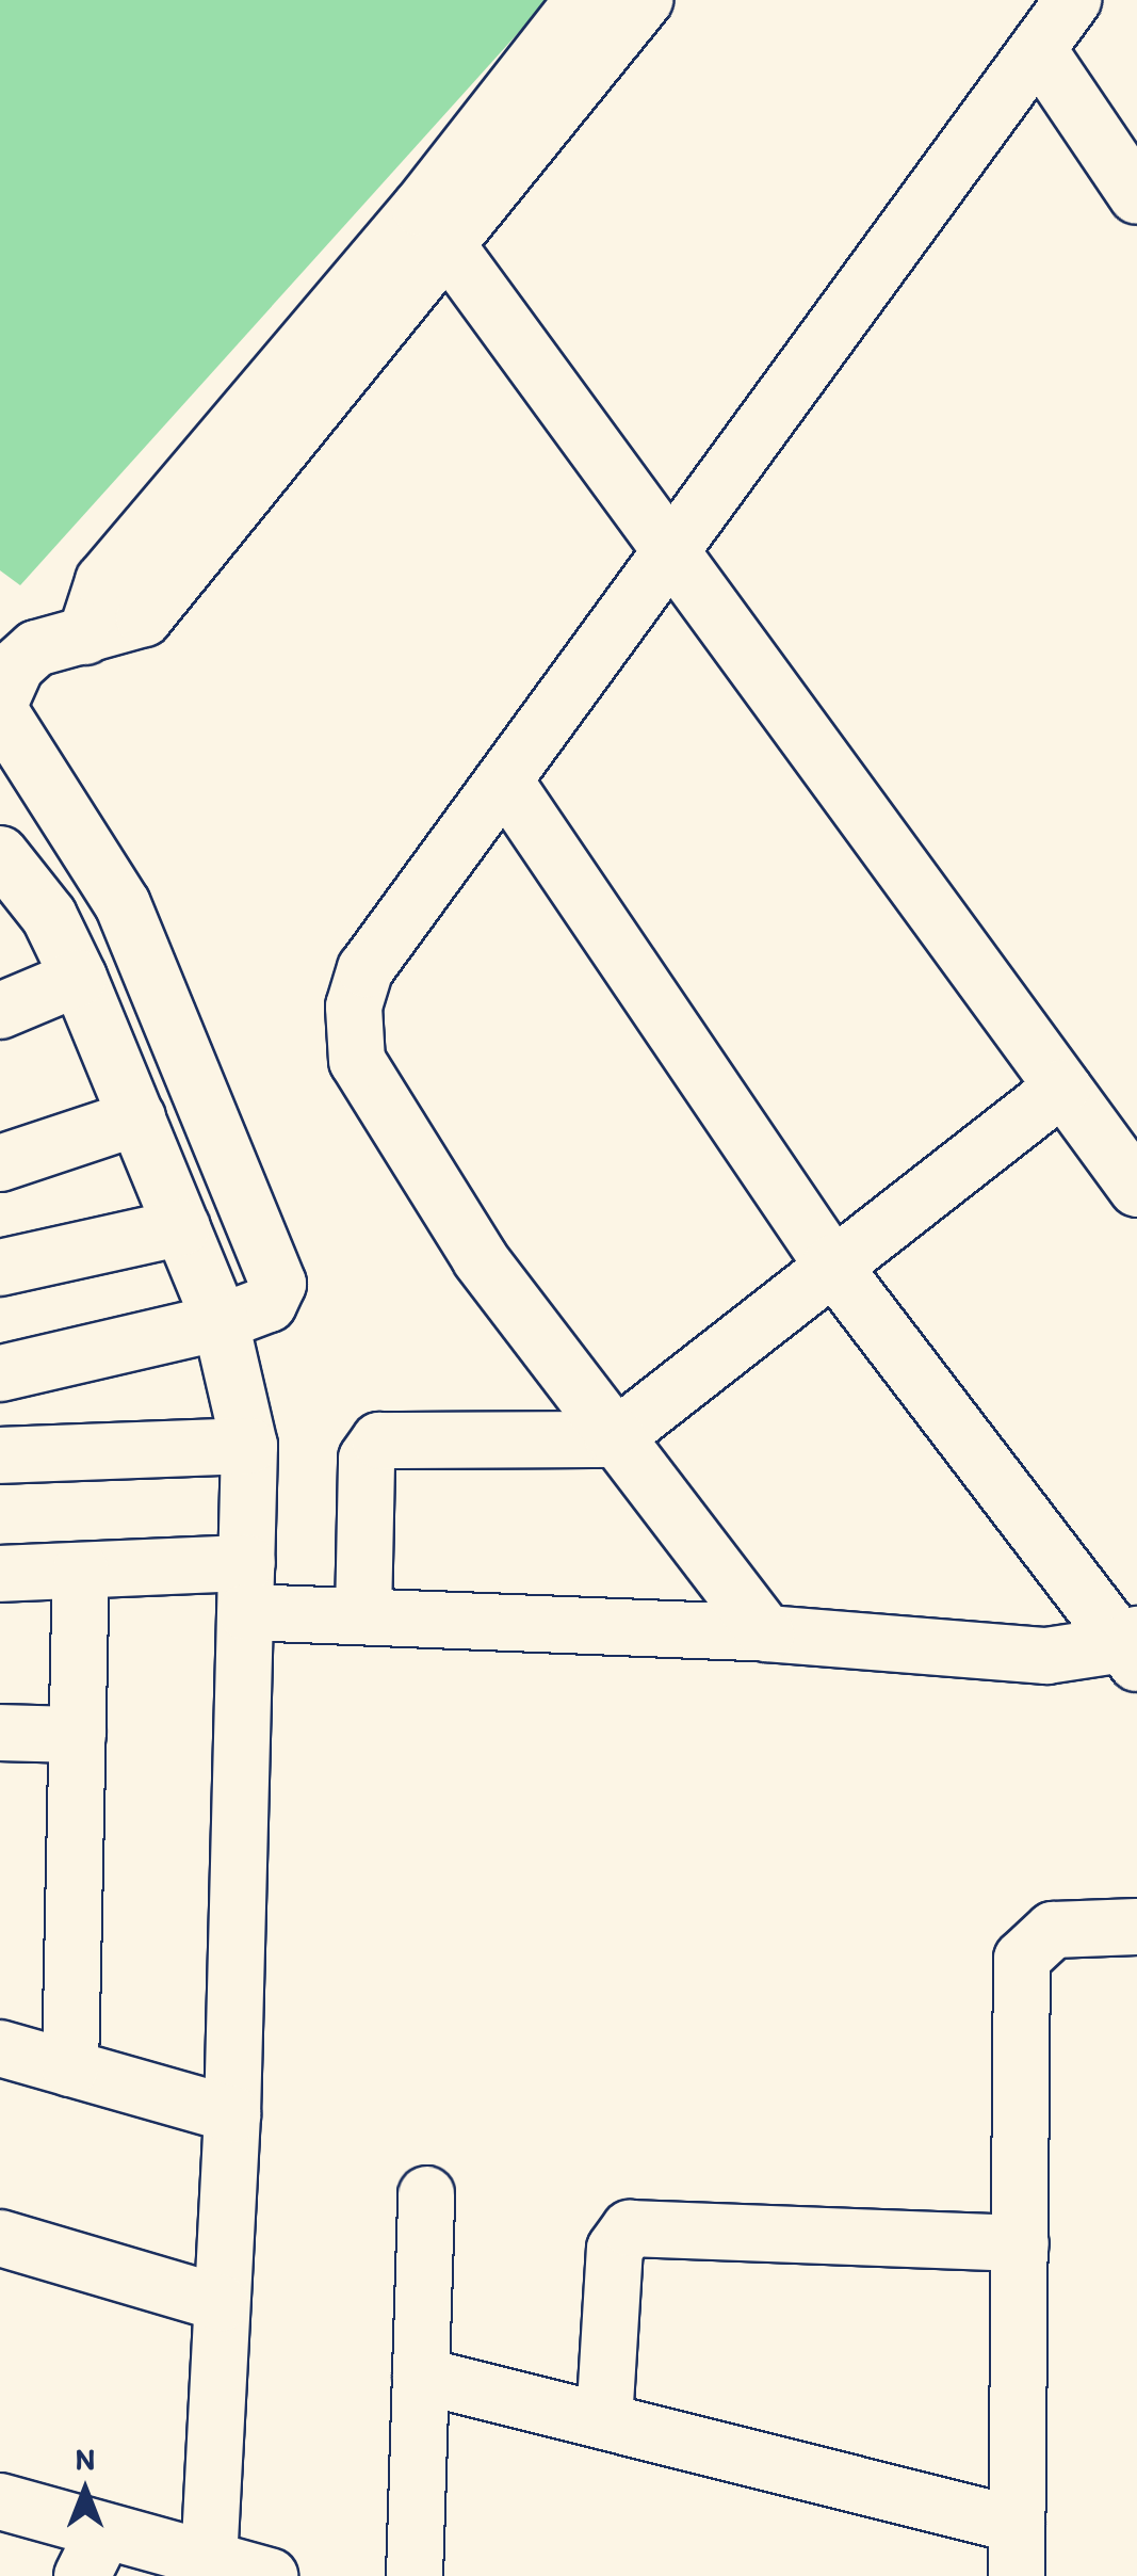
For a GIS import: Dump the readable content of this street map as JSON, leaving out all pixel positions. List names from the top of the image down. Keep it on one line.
{"north":"top"}
